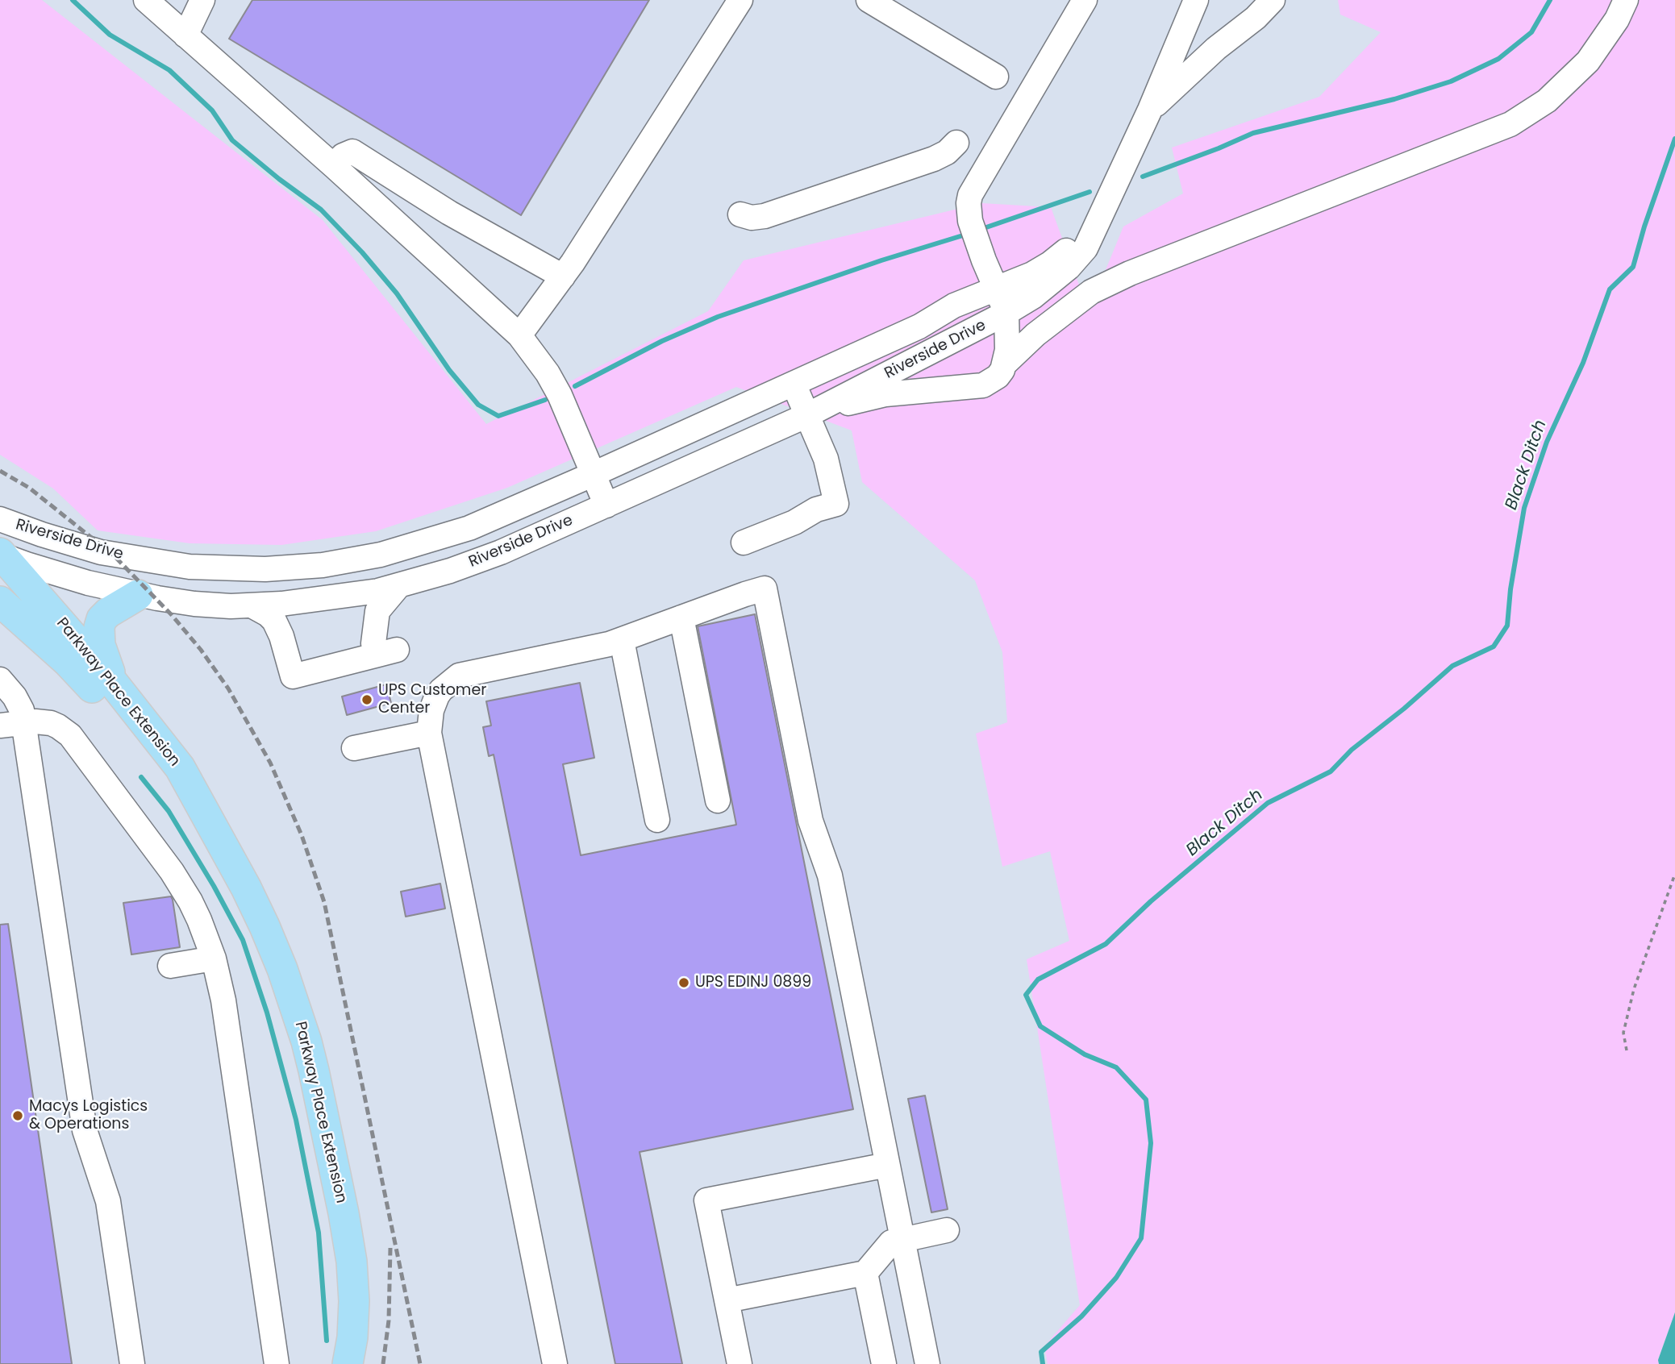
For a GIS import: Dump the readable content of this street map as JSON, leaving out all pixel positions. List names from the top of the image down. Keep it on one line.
{"streets":{"main road":["Parkway Place Extension"],"street":["Riverside Drive"]},"crossings":[["Riverside Drive","Parkway Place Extension"]],"water":["Black Ditch"],"places":["UPS Customer Center","UPS EDINJ 0899","Macys Logistics & Operations"]}
